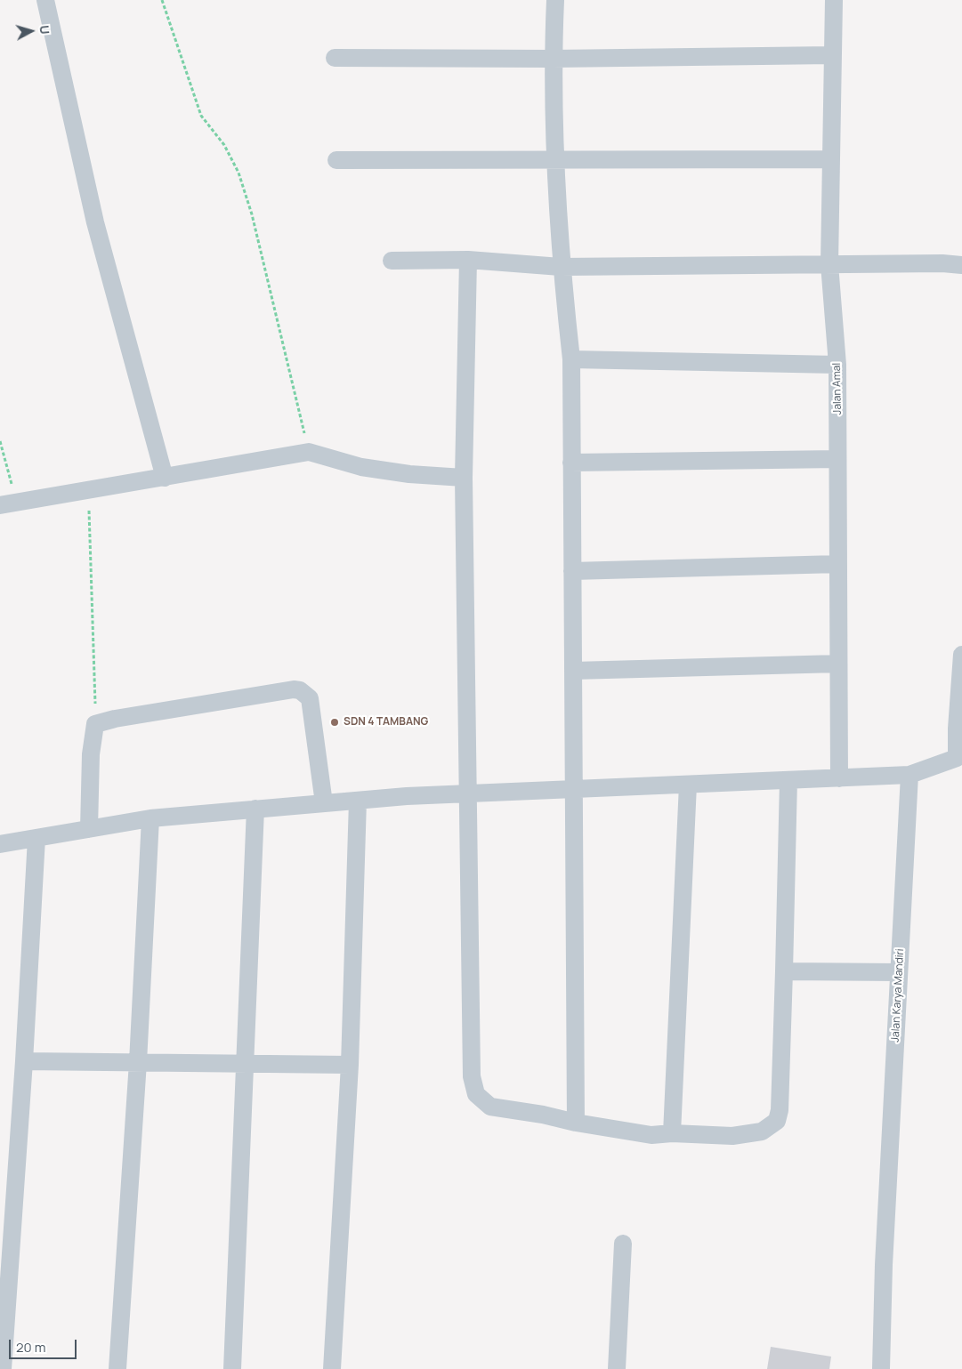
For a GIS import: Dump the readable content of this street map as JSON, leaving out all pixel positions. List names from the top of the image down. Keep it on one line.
{"streets":{"street":["Jalan Amal","Jalan Karya Mandiri"]},"places":["SDN 4 TAMBANG"],"scale_bar":"20 m","north":"right"}
